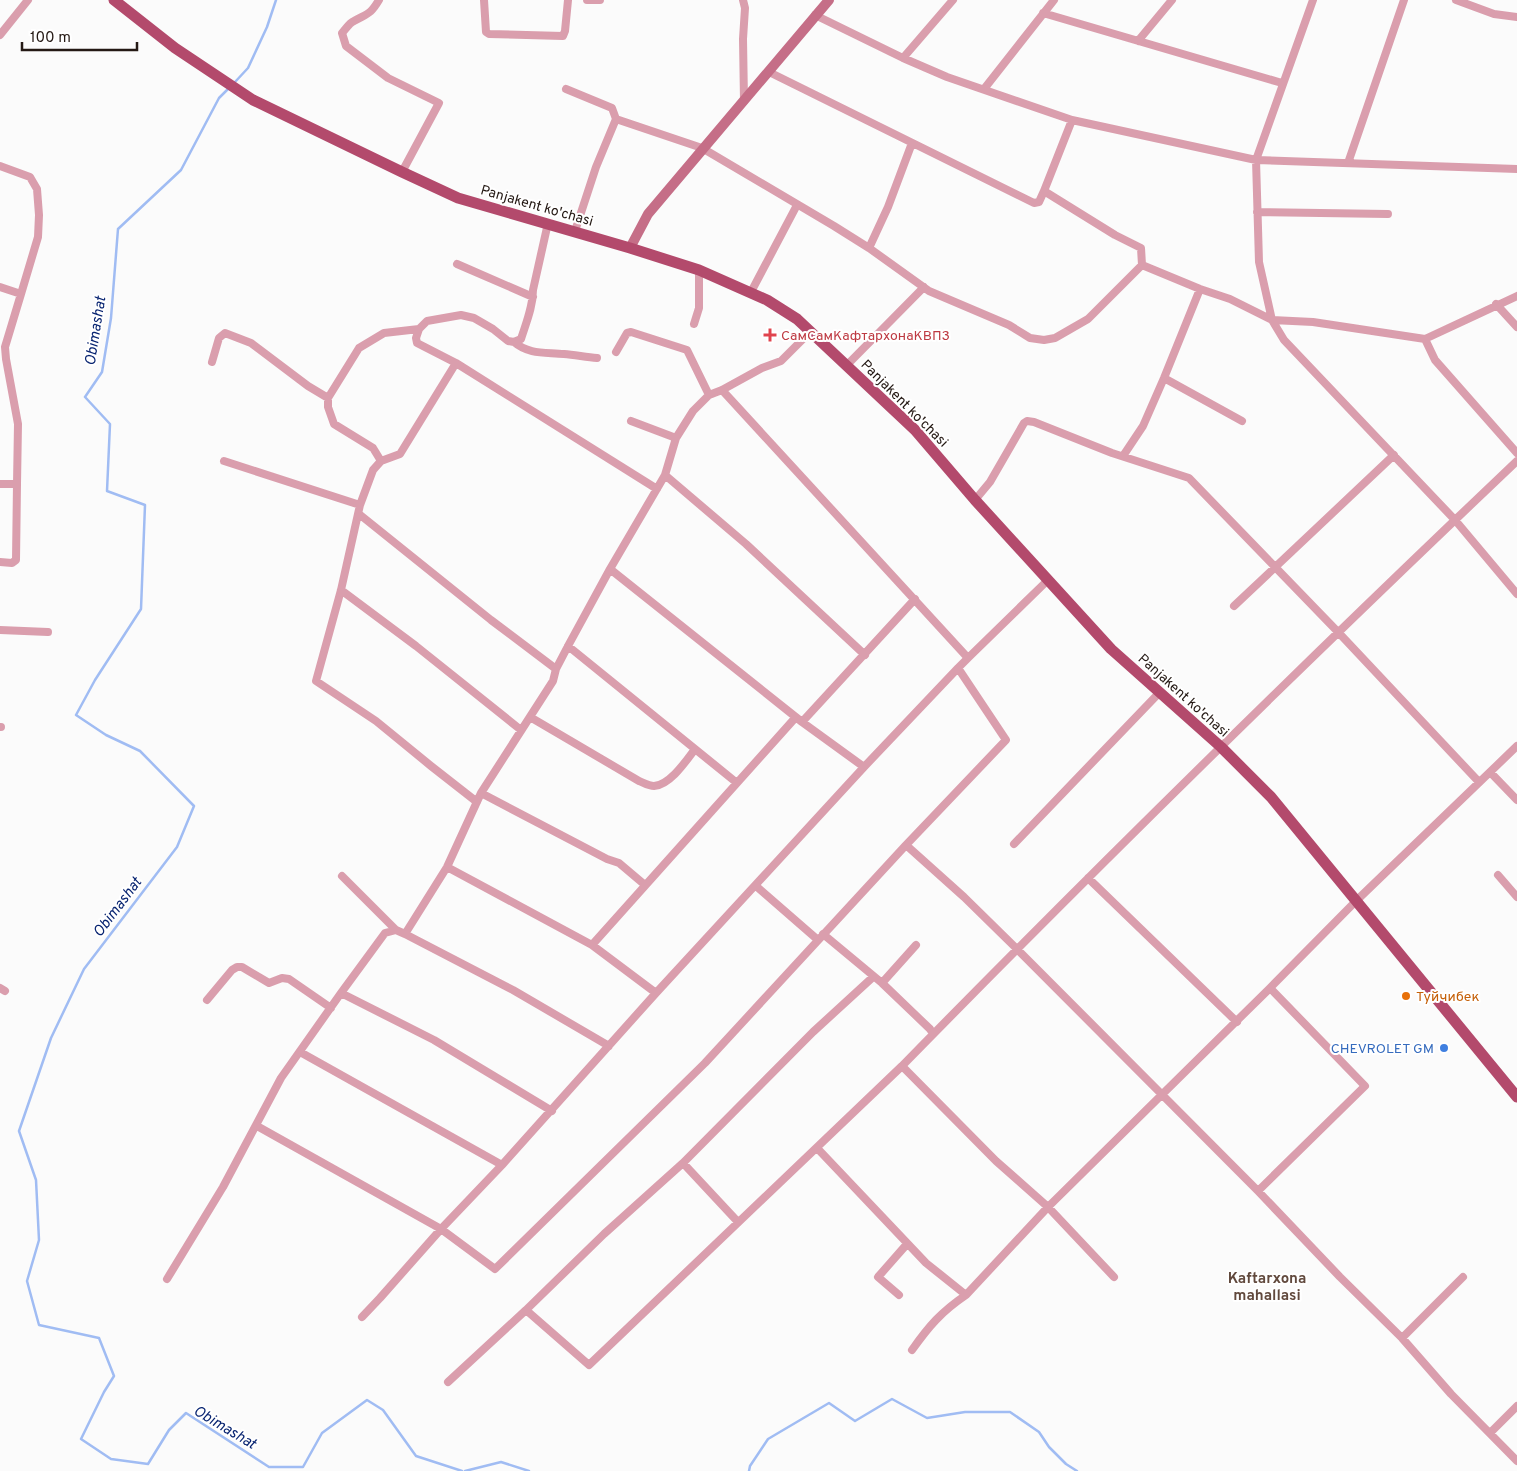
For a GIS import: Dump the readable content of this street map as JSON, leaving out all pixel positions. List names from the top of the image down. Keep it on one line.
{"streets":{"main road":["Panjakent ko'chasi"]},"districts":["Kaftarxona mahallasi"],"water":["Obimashat"],"places":{"health":["СамСамКафтархонаКВП3"],"other":["Туйчибек","CHEVROLET GM"]},"scale_bar":"100 m"}
